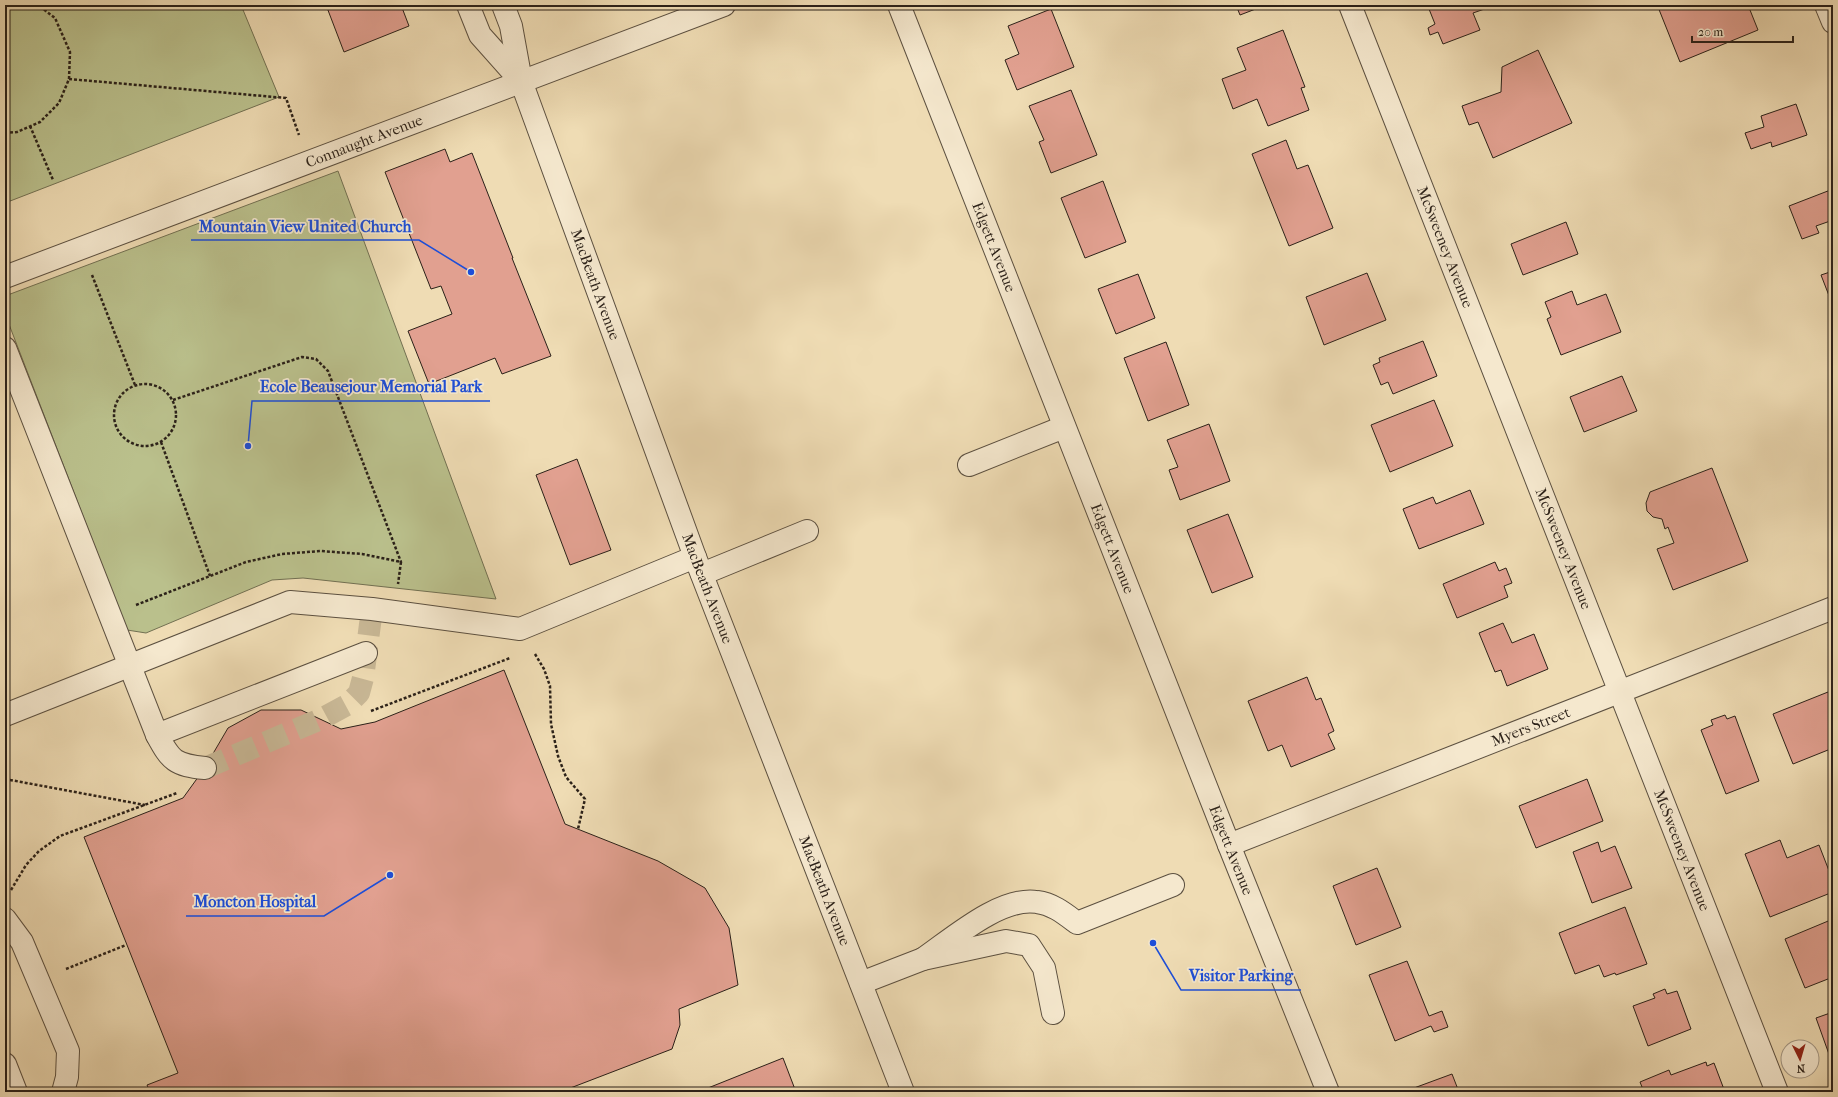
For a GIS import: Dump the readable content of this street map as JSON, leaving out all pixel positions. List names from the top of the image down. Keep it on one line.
{"streets":{"street":["Connaught Avenue","Edgett Avenue","McSweeney Avenue","MacBeath Avenue","Myers Street"]},"crossings":[["Connaught Avenue","MacBeath Avenue"],["Edgett Avenue","Myers Street"],["McSweeney Avenue","Myers Street"]],"places":["Mountain View United Church","Ecole Beausejour Memorial Park","Moncton Hospital","Visitor Parking"],"scale_bar":"20 m","north":"bottom"}
